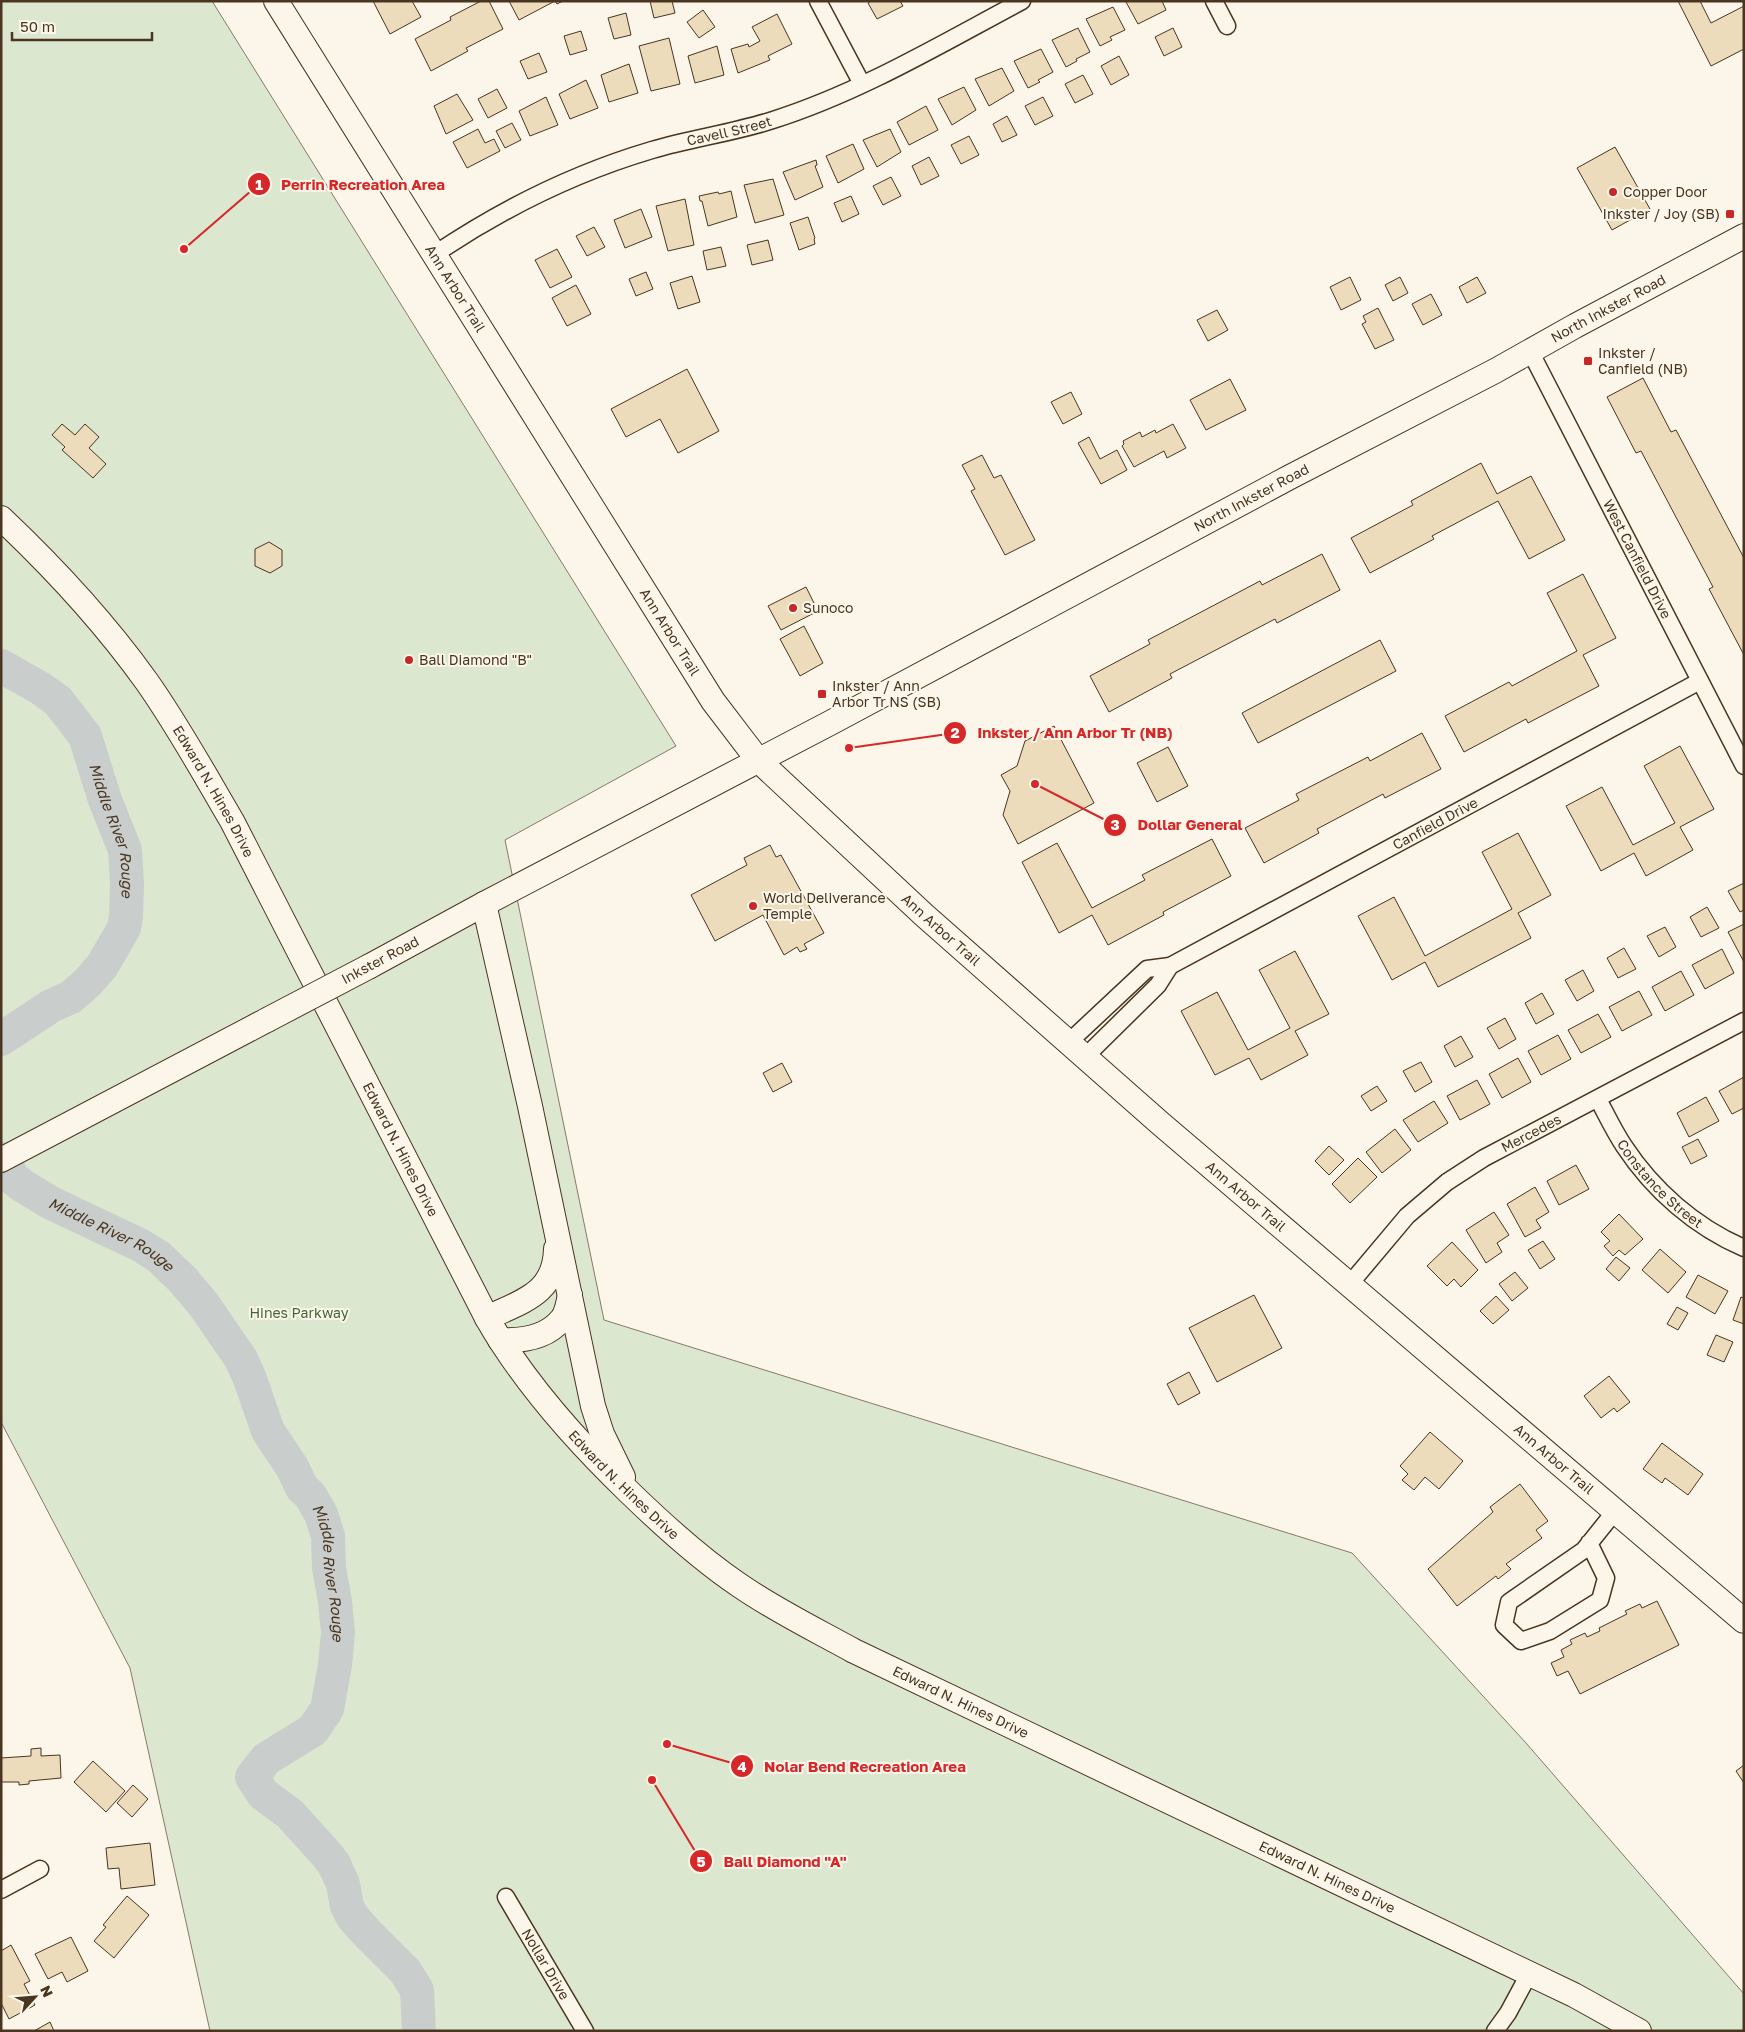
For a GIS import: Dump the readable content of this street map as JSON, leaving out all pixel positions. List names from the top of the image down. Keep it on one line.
{"streets":{"street":["Cavell Street","Ann Arbor Trail","North Inkster Road","West Canfield Drive","Edward N. Hines Drive","Canfield Drive","Inkster Road","Mercedes","Constance Street","Nollar Drive"]},"crossings":[["Cavell Street","Ann Arbor Trail"],["Ann Arbor Trail","North Inkster Road"],["Ann Arbor Trail","Canfield Drive"],["Ann Arbor Trail","Inkster Road"],["Ann Arbor Trail","Mercedes"],["North Inkster Road","West Canfield Drive"],["North Inkster Road","Inkster Road"],["West Canfield Drive","Canfield Drive"],["Mercedes","Constance Street"]],"water":["Middle River Rouge"],"parks":["Hines Parkway"],"places":{"other":["Copper Door","Perrin Recreation Area","Sunoco","Ball Diamond \"B\"","Inkster / Ann Arbor Tr (NB)","Dollar General","World Deliverance Temple","Nolar Bend Recreation Area","Ball Diamond \"A\""],"transit":["Inkster / Joy (SB)","Inkster / Canfield (NB)","Inkster / Ann Arbor Tr NS (SB)"]},"scale_bar":"50 m","north":"top right"}
